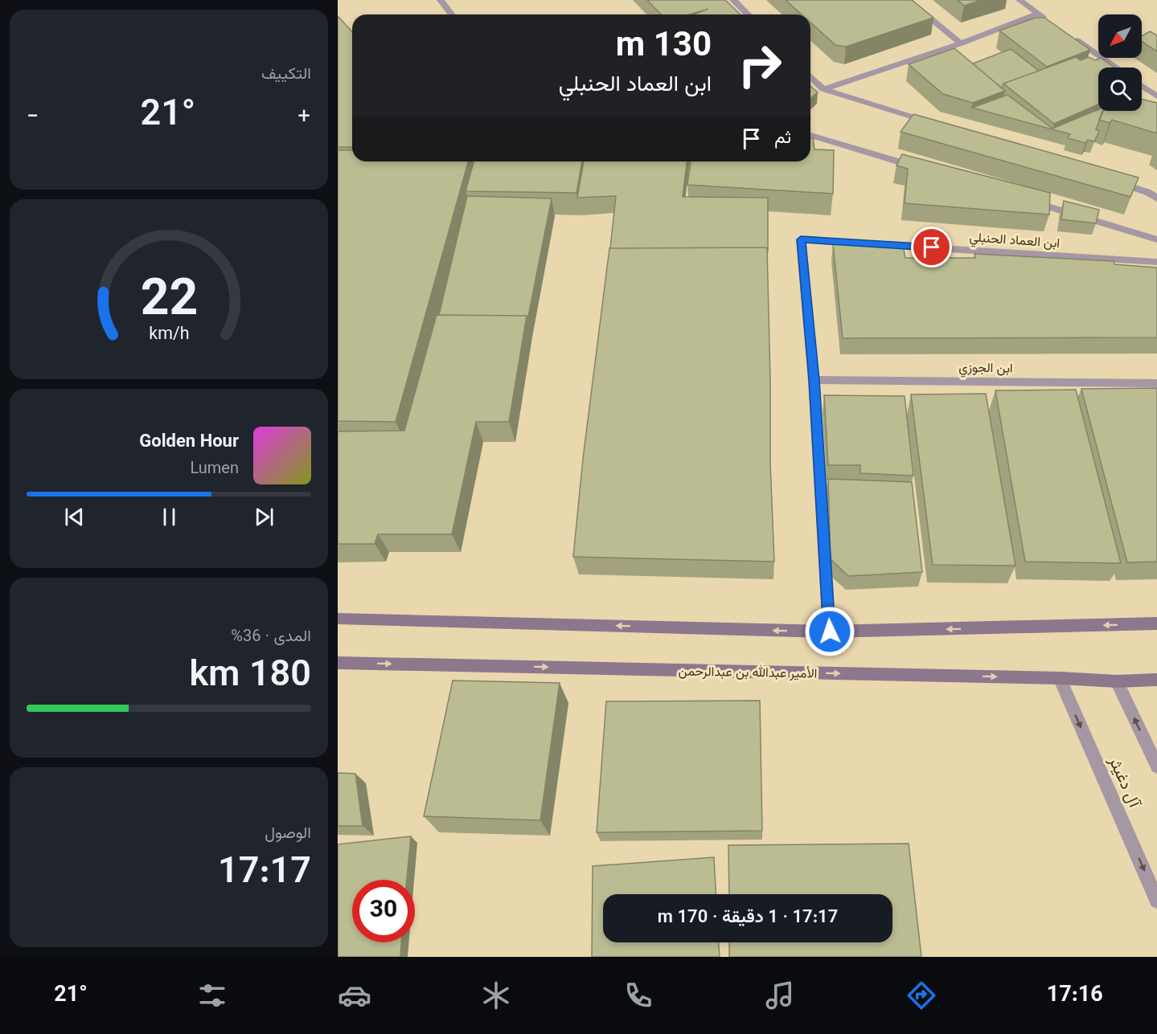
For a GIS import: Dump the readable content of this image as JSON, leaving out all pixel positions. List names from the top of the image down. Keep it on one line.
{"streets":{"main road":["الأمير عبدالله بن عبدالرحمن"],"street":["ابن العماد الحنبلي","ابن الجوزي","آل دغيثر"]},"crossings":[["ابن العماد الحنبلي","ابن الجوزي"],["الأمير عبدالله بن عبدالرحمن","آل دغيثر"]],"north":"bottom left","page":{"tile":["التكييف",["المدى · 36%","180 km"],["الوصول","17:17"]],"turn":["130 m","ابن العماد الحنبلي"],"heat":["−","21°","+"],"then":"ثم","song":["Golden Hour","Lumen"],"limit":"30","trip":"17:17 · 1 دقيقة · 170 m","tabs":["17:16","21°"],"gauge":["22","km/h"]}}
